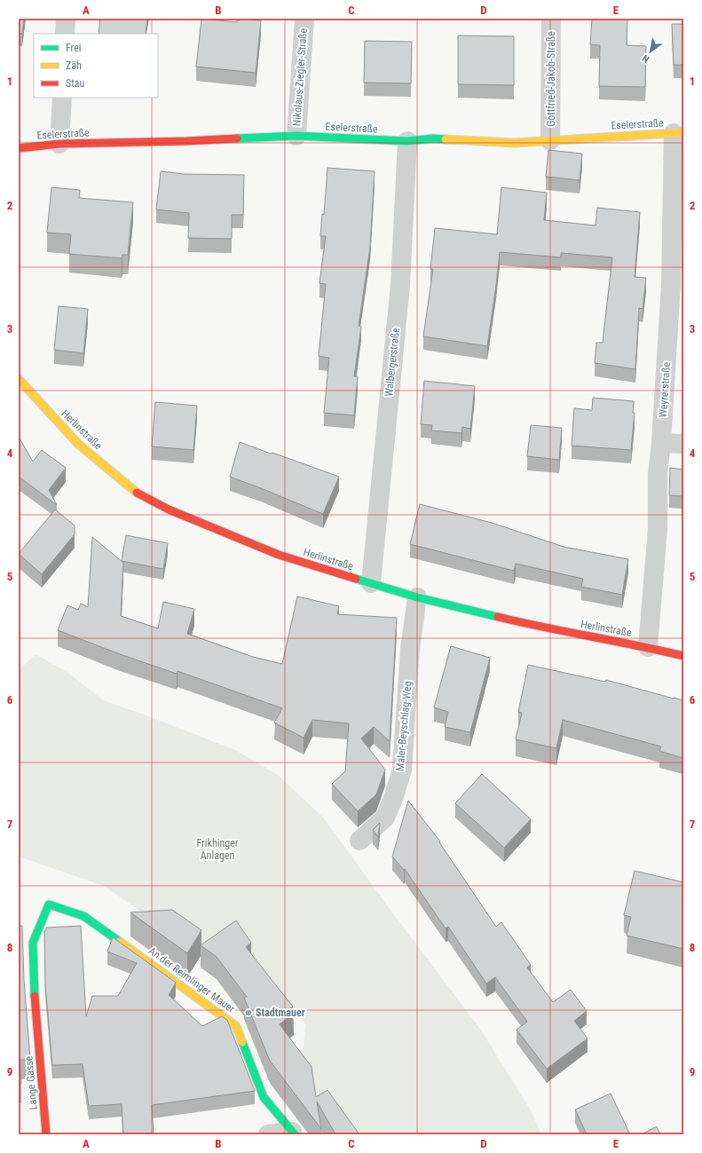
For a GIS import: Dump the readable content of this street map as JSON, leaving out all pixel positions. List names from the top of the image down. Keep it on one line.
{"streets":{"street":["Nikolaus-Ziegler-Straße","Gottfried-Jakob-Straße","Eselerstraße","Walbergerstraße","Weyrerstraße","Herlinstraße","Maler-Beyschlag-Weg","An der Reimlinger Mauer","Lange Gasse"]},"crossings":[["Nikolaus-Ziegler-Straße","Eselerstraße"],["Gottfried-Jakob-Straße","Eselerstraße"],["Eselerstraße","Walbergerstraße"],["Eselerstraße","Weyrerstraße"],["Walbergerstraße","Herlinstraße"],["Weyrerstraße","Herlinstraße"],["Herlinstraße","Maler-Beyschlag-Weg"],["An der Reimlinger Mauer","Lange Gasse"]],"parks":["Frikhinger Anlagen"],"places":["Stadtmauer"],"legend":["Frei","Zäh","Stau"],"north":"bottom left","grid":{"columns":["A","B","C","D","E"],"rows":["1","2","3","4","5","6","7","8","9"]}}
